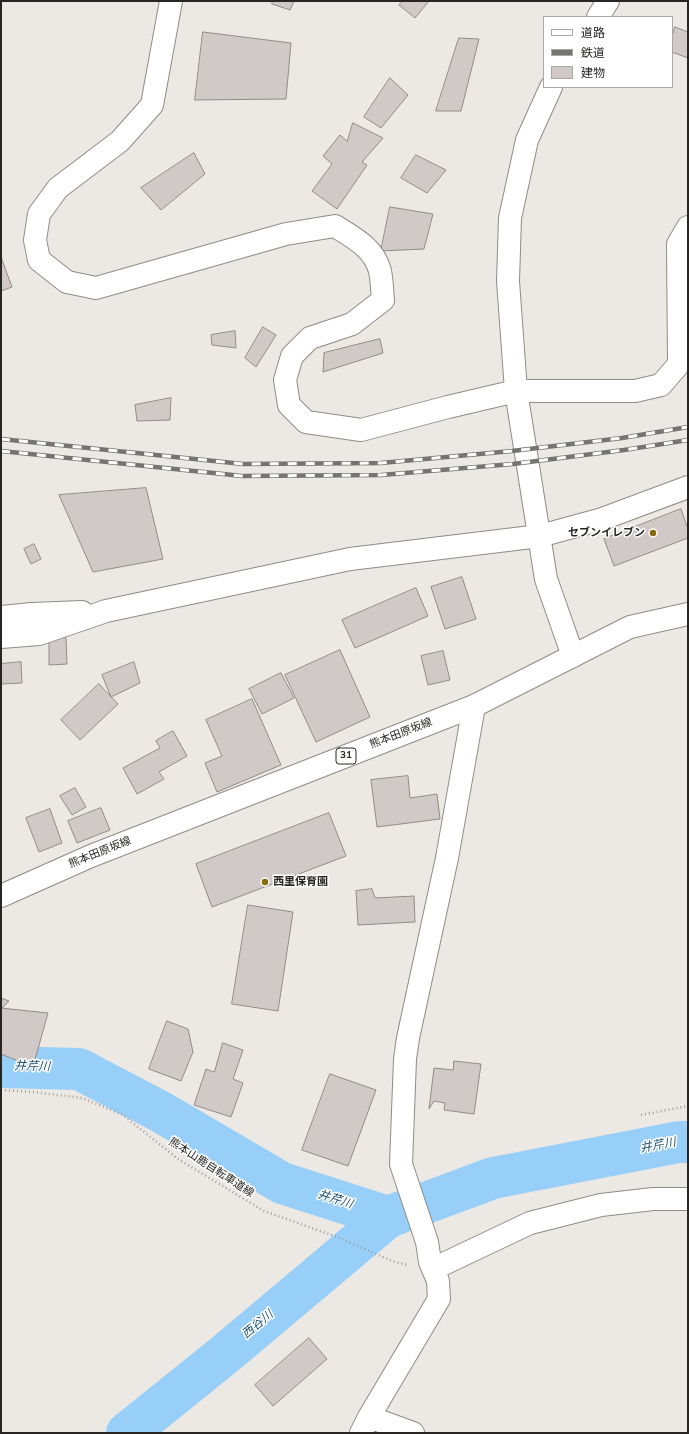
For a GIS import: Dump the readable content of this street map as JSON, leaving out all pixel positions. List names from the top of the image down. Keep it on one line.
{"streets":{"street":["熊本田原坂線","31"],"path":["熊本山鹿自転車道線"]},"water":["井芹川","西谷川"],"places":["セブンイレブン","西里保育園"],"legend":["道路","鉄道","建物"]}
